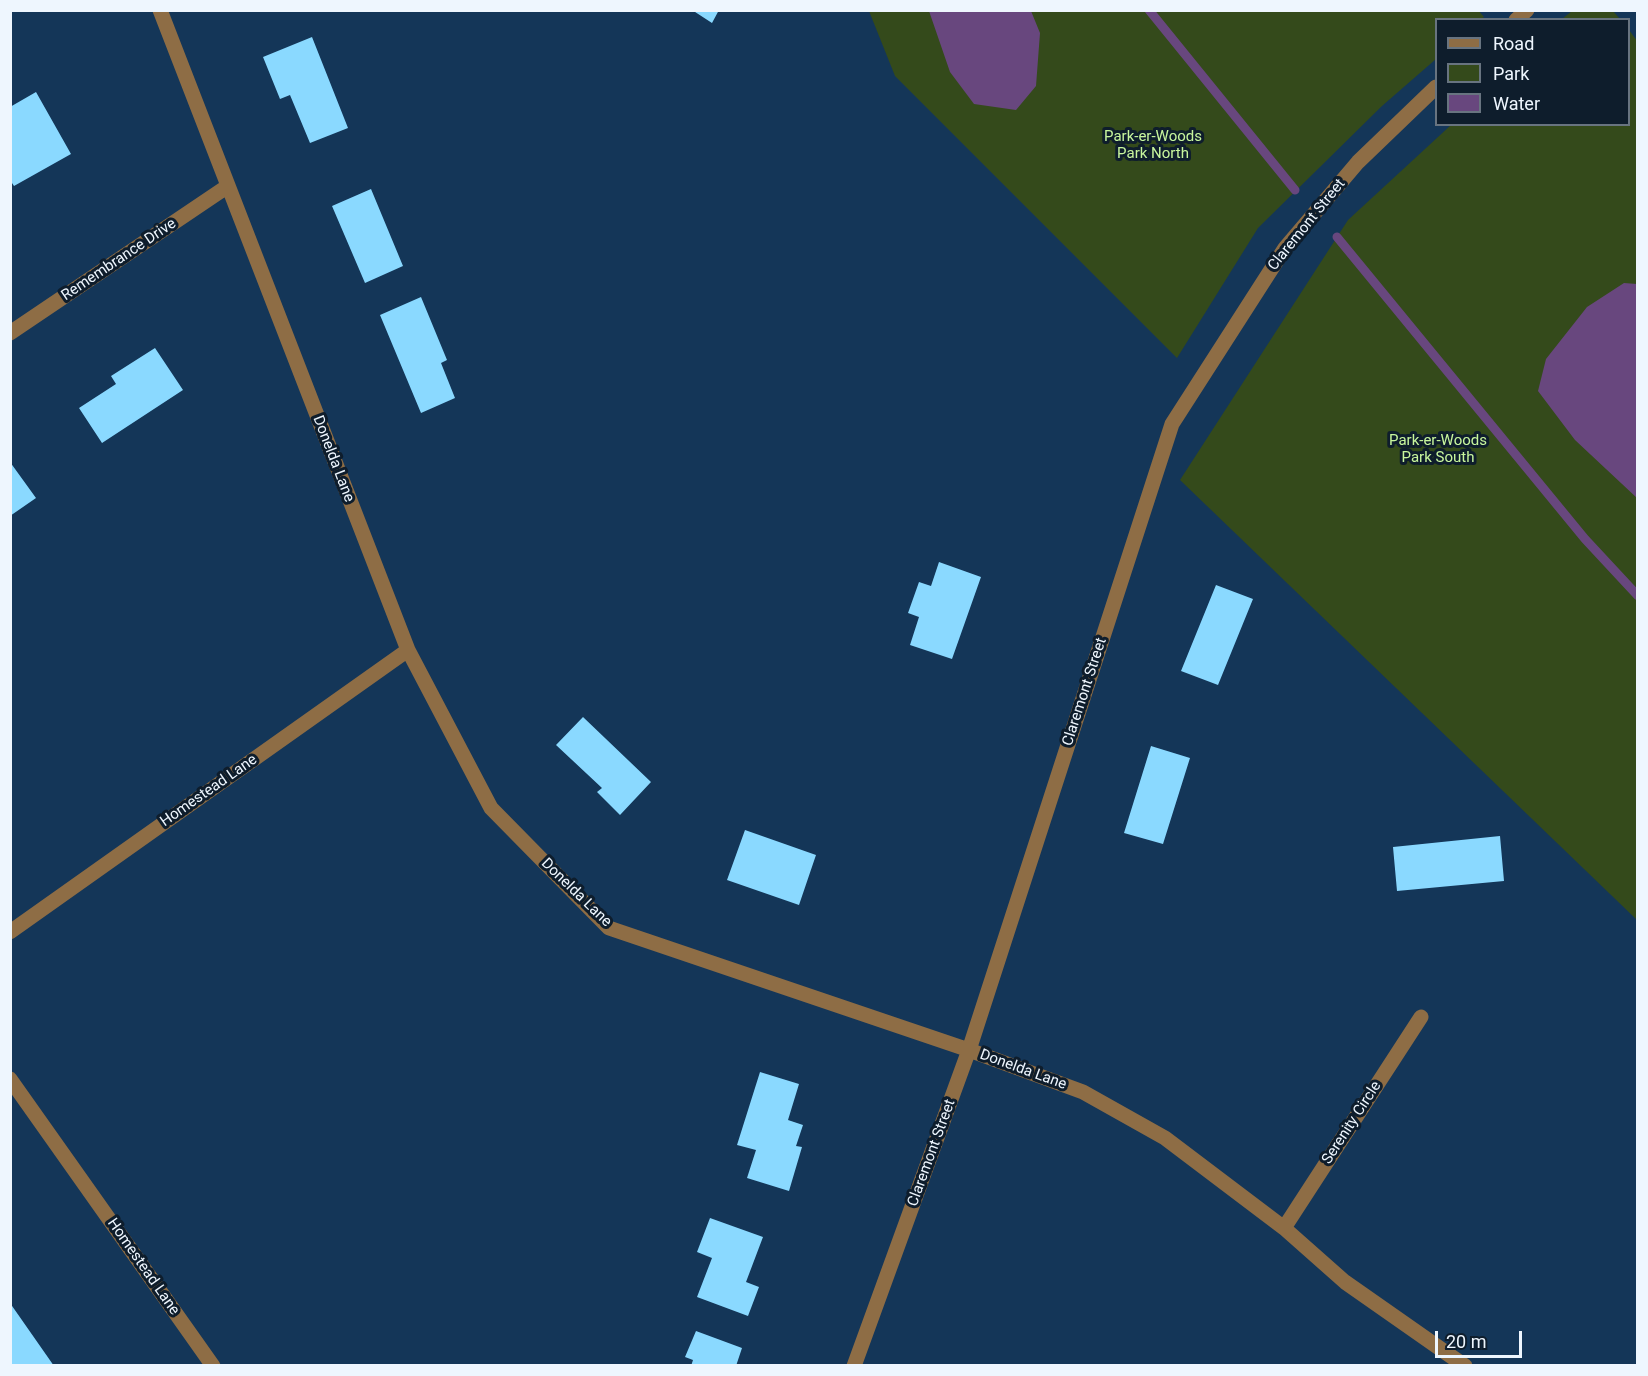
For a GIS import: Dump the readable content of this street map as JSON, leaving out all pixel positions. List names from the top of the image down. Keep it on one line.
{"streets":{"street":["Claremont Street","Remembrance Drive","Donelda Lane","Homestead Lane","Serenity Circle"]},"crossings":[["Claremont Street","Donelda Lane"],["Remembrance Drive","Donelda Lane"],["Donelda Lane","Homestead Lane"],["Donelda Lane","Serenity Circle"]],"parks":["Park-er-Woods Park North","Park-er-Woods Park South"],"legend":["Road","Park","Water"],"scale_bar":"20 m"}
